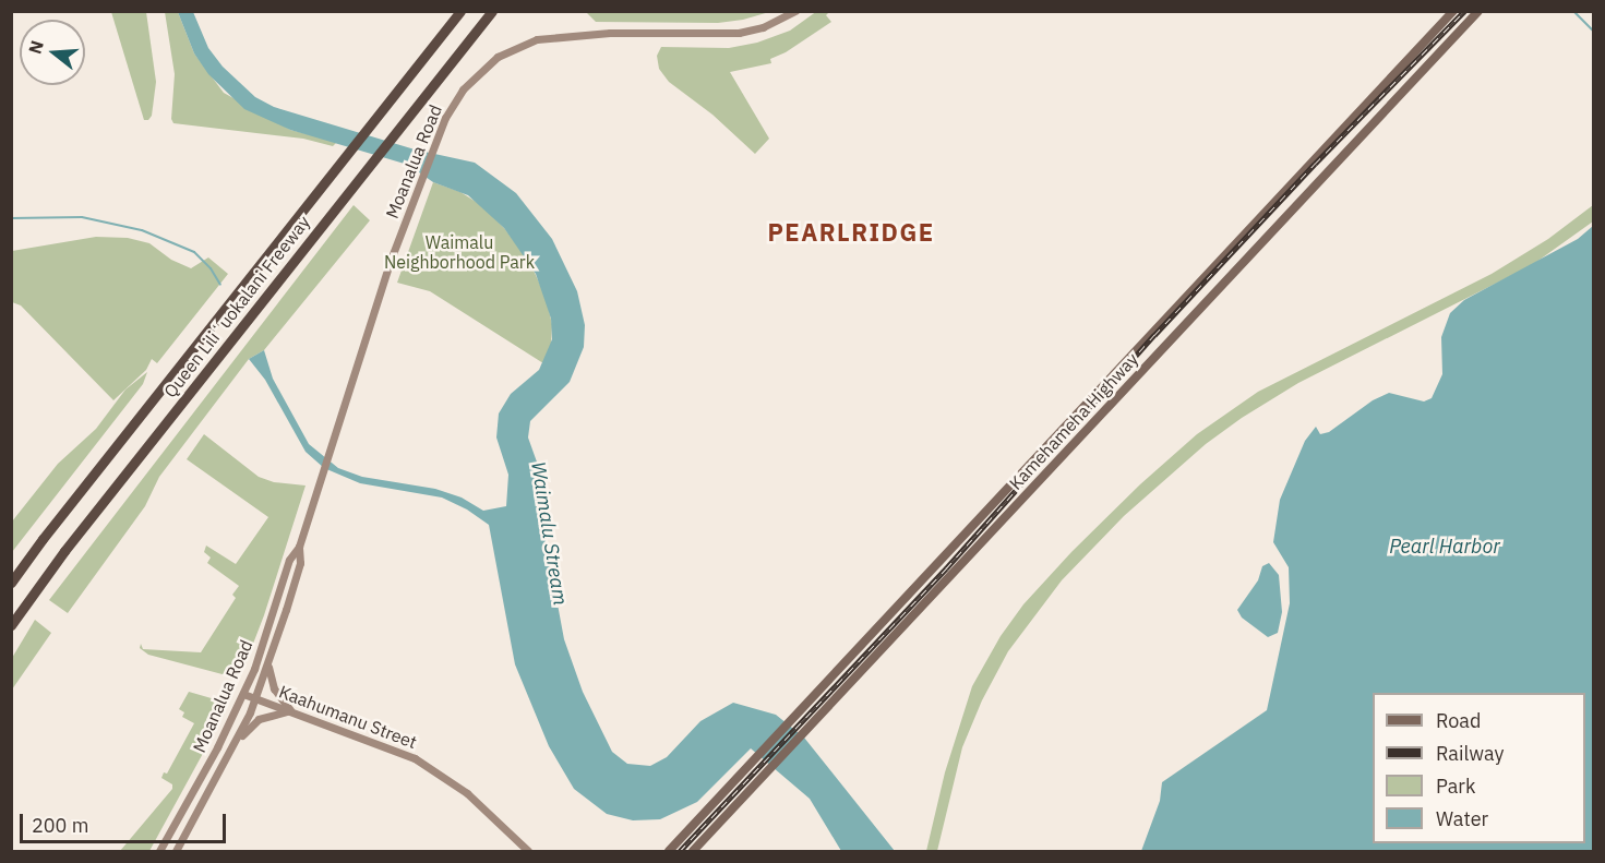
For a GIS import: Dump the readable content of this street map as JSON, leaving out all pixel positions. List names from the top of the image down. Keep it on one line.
{"streets":{"highway":["Queen Liliʻuokalani Freeway"],"main road":["Moanalua Road","Kamehameha Highway","Kaahumanu Street"]},"crossings":[["Moanalua Road","Kaahumanu Street"]],"districts":["PEARLRIDGE"],"water":["Waimalu Stream","Pearl Harbor"],"parks":["Waimalu Neighborhood Park"],"legend":["Road","Railway","Park","Water"],"scale_bar":"200 m","north":"left"}
